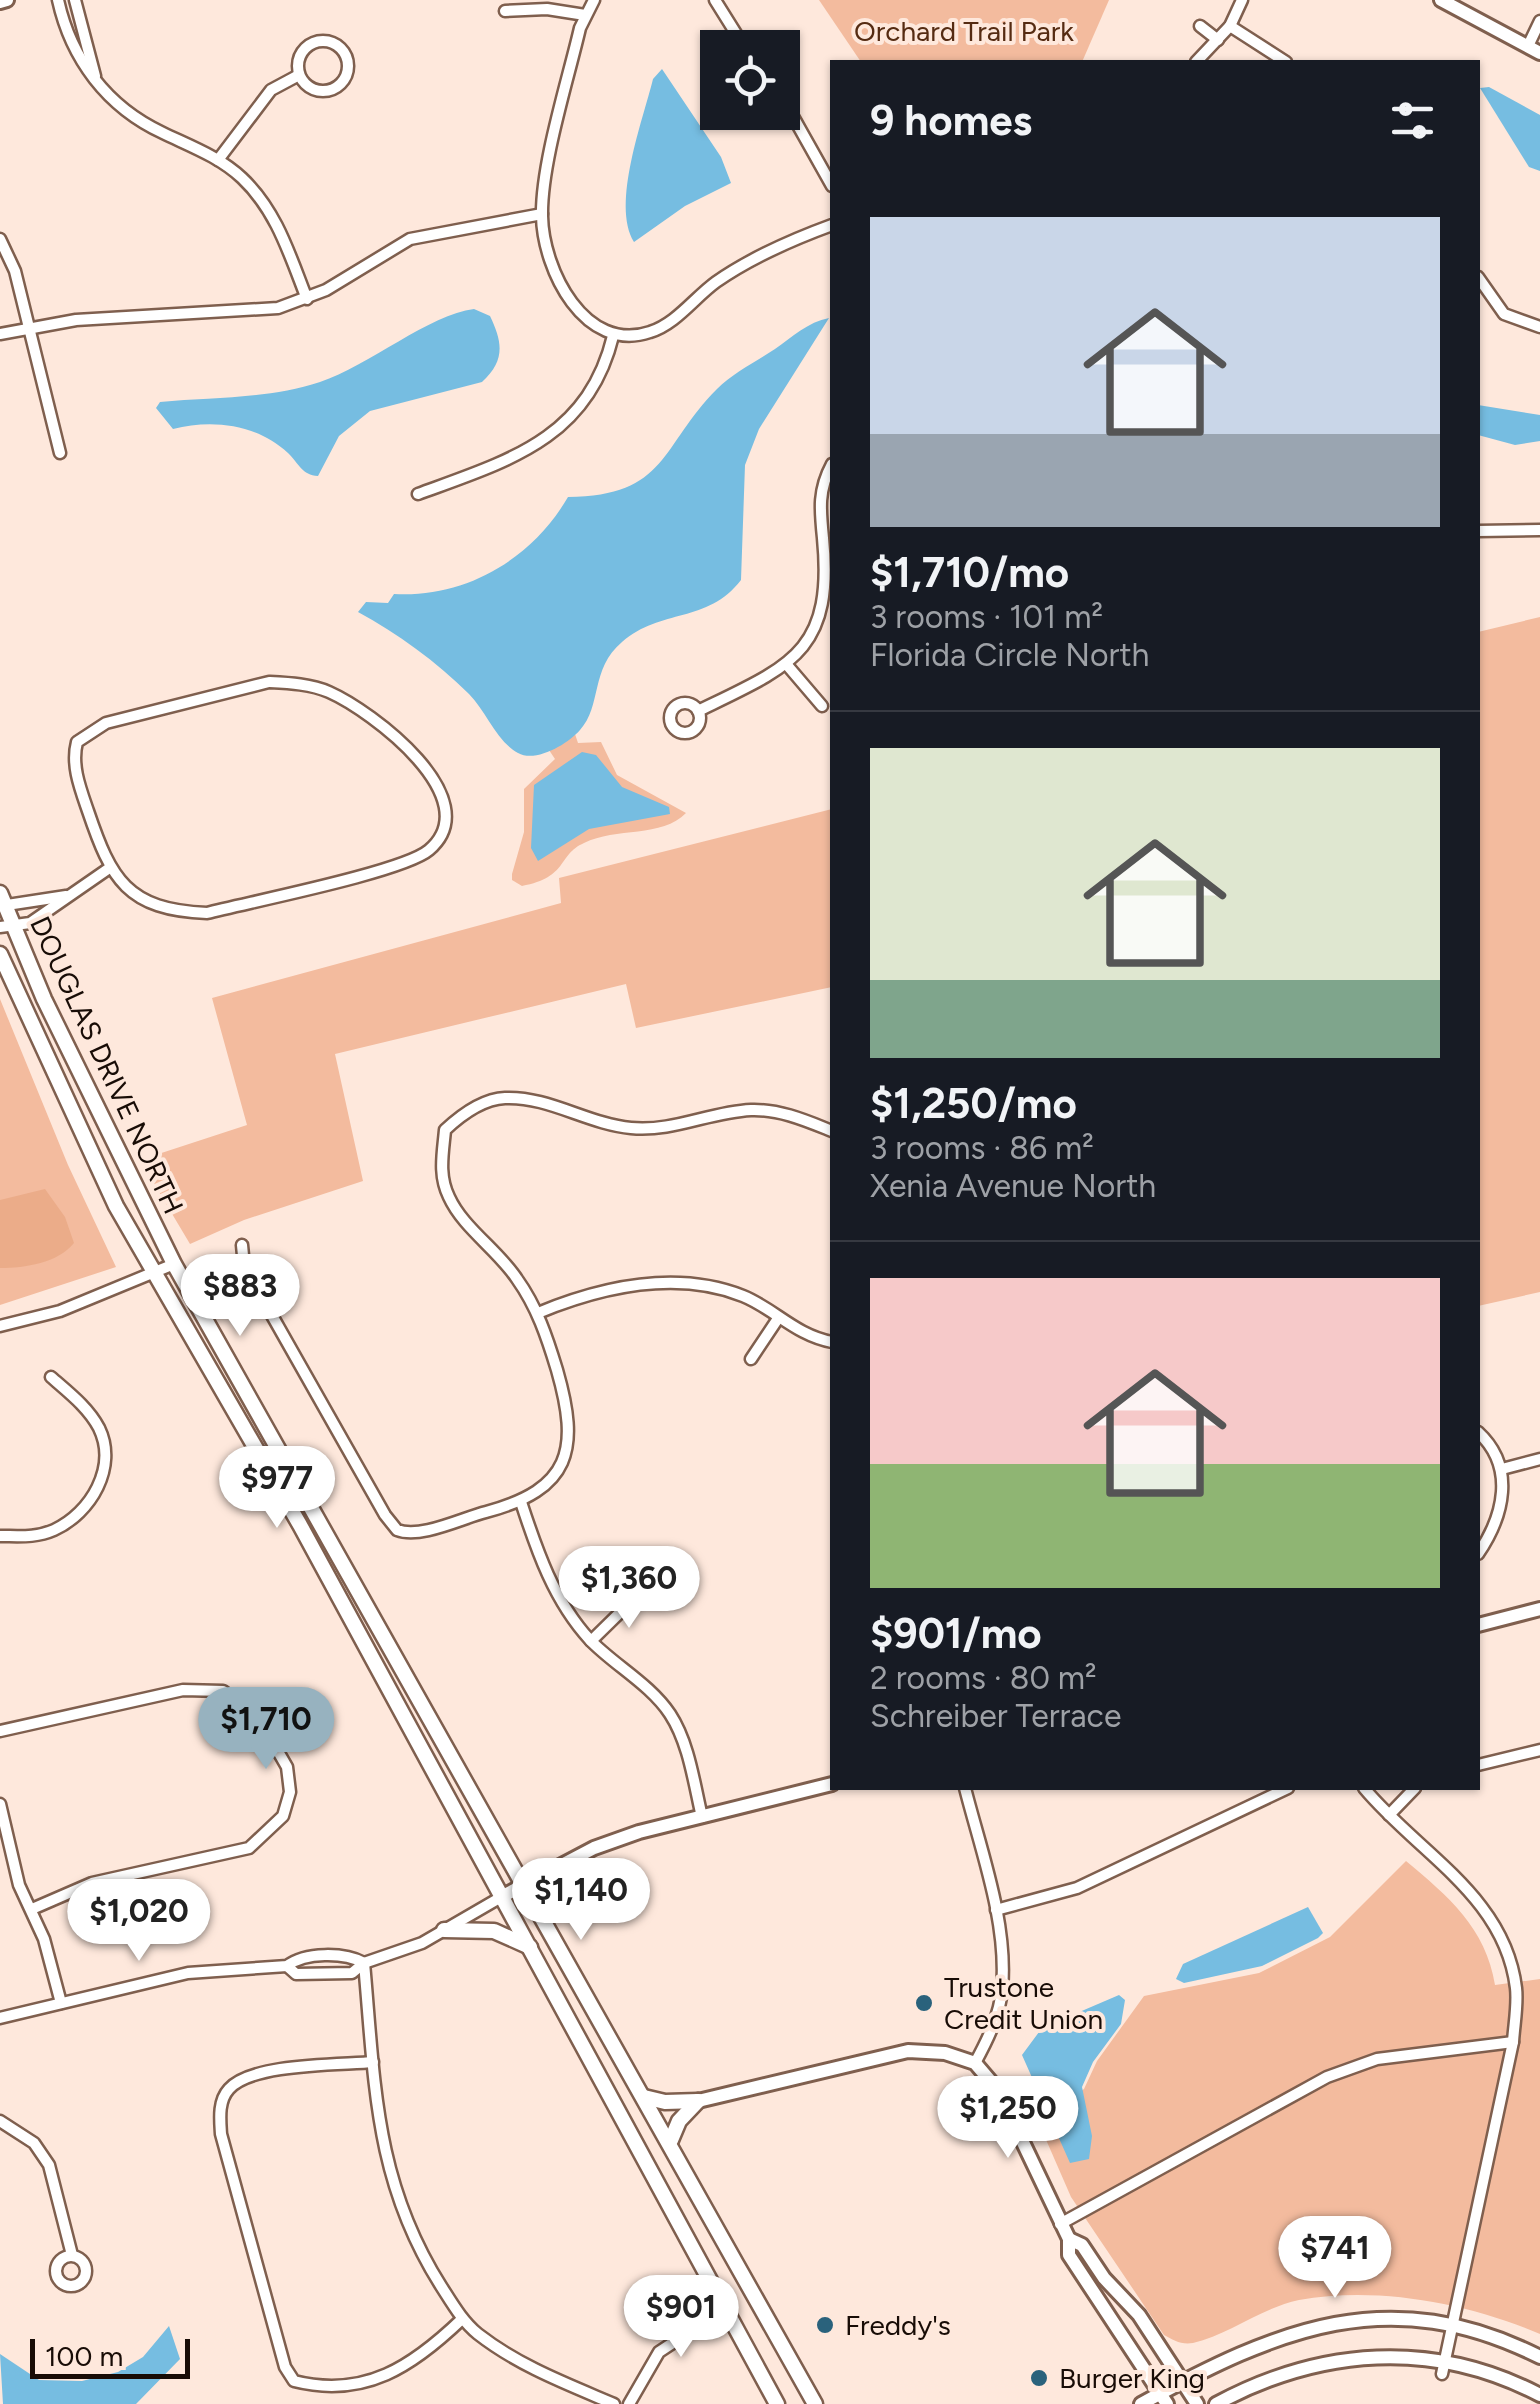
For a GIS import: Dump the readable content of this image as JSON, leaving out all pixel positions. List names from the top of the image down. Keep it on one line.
{"streets":{"main road":["DOUGLAS DRIVE NORTH"]},"parks":["Orchard Trail Park"],"places":["Trustone Credit Union","Freddy's","Burger King"],"scale_bar":"100 m","page":{"heading":"9 homes","list":[{"name":"$1,710/mo","note":"3 rooms · 101 m² · Florida Circle North"},{"name":"$1,250/mo","note":"3 rooms · 86 m² · Xenia Avenue North"},{"name":"$901/mo","note":"2 rooms · 80 m² · Schreiber Terrace"}],"price":["$883","$977","$1,360","$1,710","$1,140","$1,020","$1,250","$741","$901"],"scale":"100 m"}}
